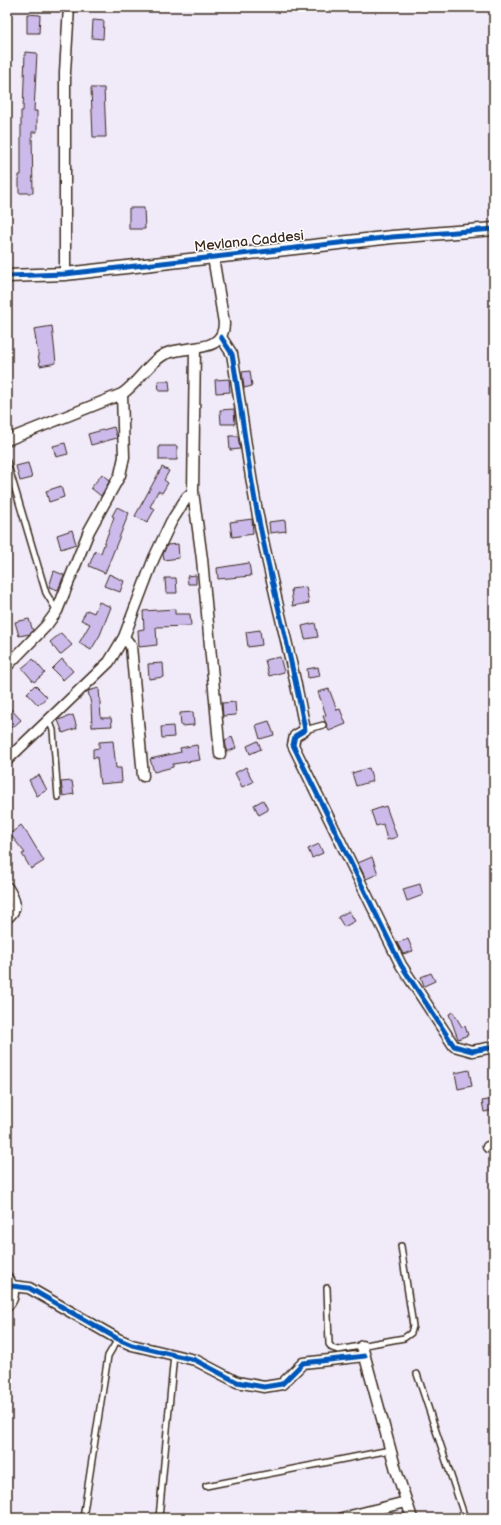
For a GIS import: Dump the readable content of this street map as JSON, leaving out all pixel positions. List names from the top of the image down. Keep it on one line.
{"streets":{"street":["Mevlana Caddesi"]}}
